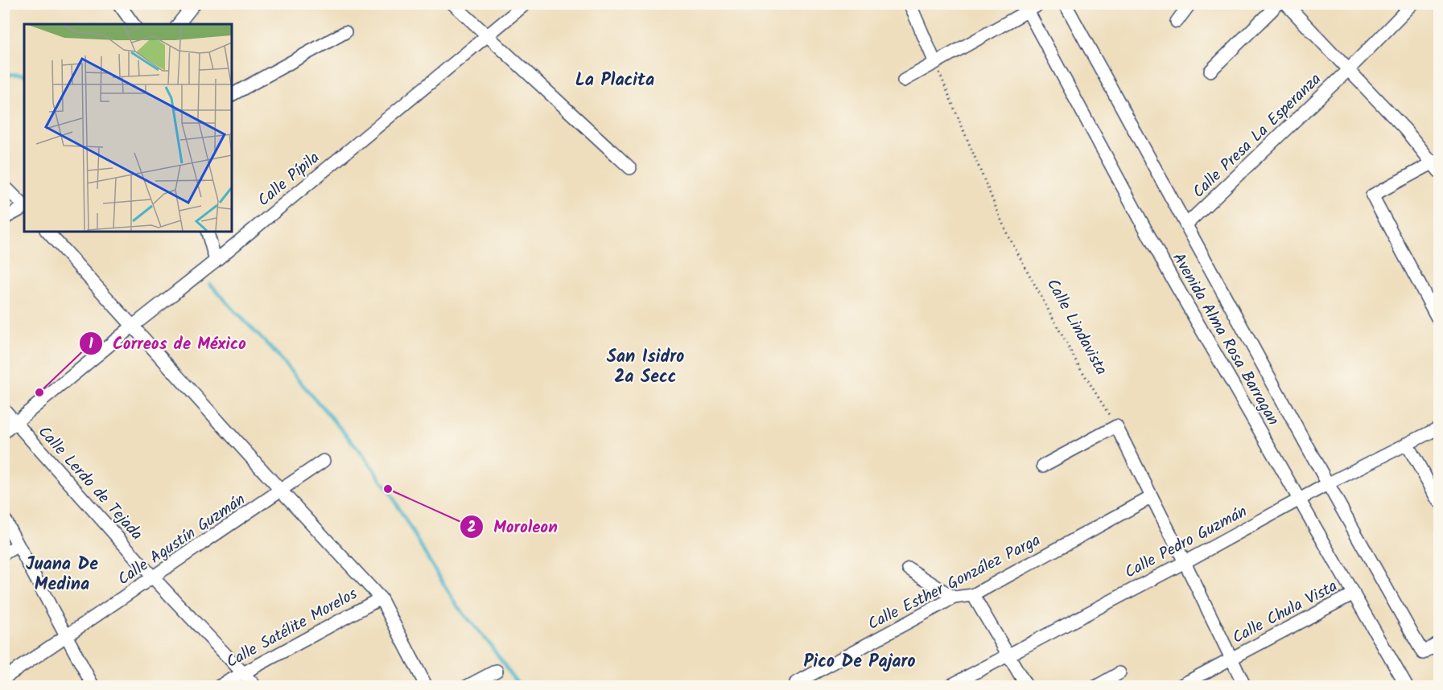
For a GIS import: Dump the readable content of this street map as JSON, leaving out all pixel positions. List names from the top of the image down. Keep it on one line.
{"streets":{"street":["Calle Presa La Esperanza","Calle Pípila","Avenida Alma Rosa Barragan","Calle Lerdo de Tejada","Calle Agustín Guzmán","Calle Pedro Guzmán","Calle Esther González Parga","Calle Chula Vista","Calle Satélite Morelos"],"path":["Calle Lindavista"]},"crossings":[["Calle Presa La Esperanza","Avenida Alma Rosa Barragan"],["Calle Pípila","Calle Lerdo de Tejada"],["Avenida Alma Rosa Barragan","Calle Pedro Guzmán"],["Avenida Alma Rosa Barragan","Calle Chula Vista"],["Calle Lerdo de Tejada","Calle Agustín Guzmán"],["Calle Lerdo de Tejada","Calle Satélite Morelos"]],"districts":["La Placita","San Isidro 2a Secc","Juana De Medina","Pico De Pajaro"],"places":["Correos de México","Moroleon"]}
